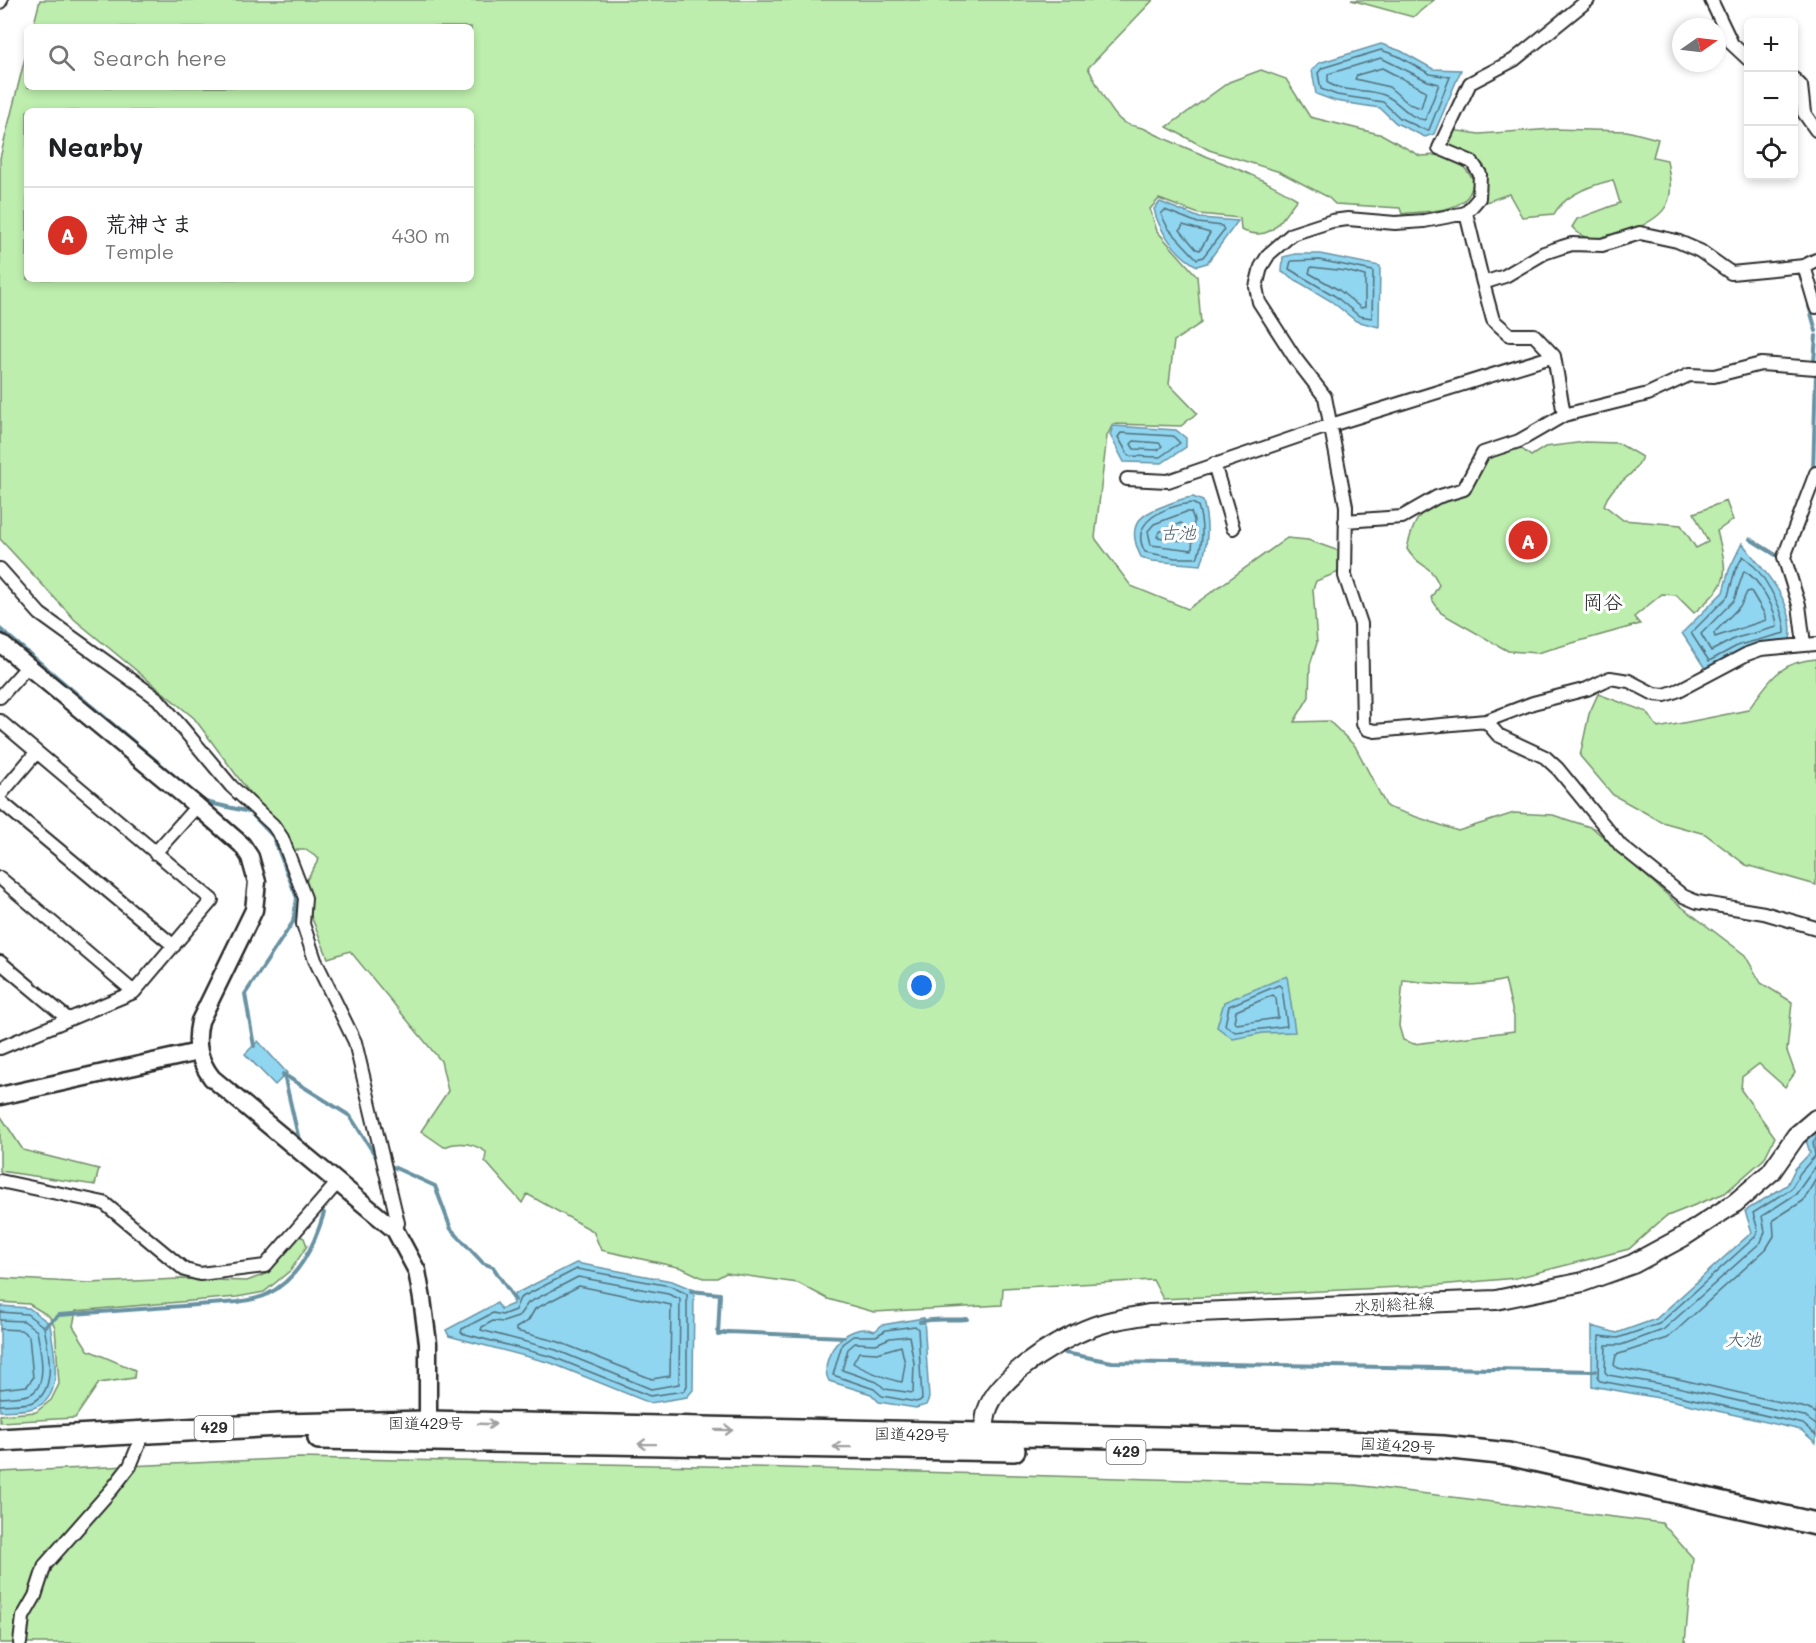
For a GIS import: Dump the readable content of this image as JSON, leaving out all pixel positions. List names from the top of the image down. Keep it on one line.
{"streets":{"highway":["国道429号","429"],"main road":["水別総社線"]},"crossings":[["水別総社線","国道429号"]],"districts":["岡谷"],"water":["古池","大池"],"north":"right","page":{"map_buttons":["+","−"],"search":"Search here","heading":"Nearby","list":[{"mark":"A","name":"荒神さま","note":"Temple","value":"430 m"}],"pins":"A"}}
